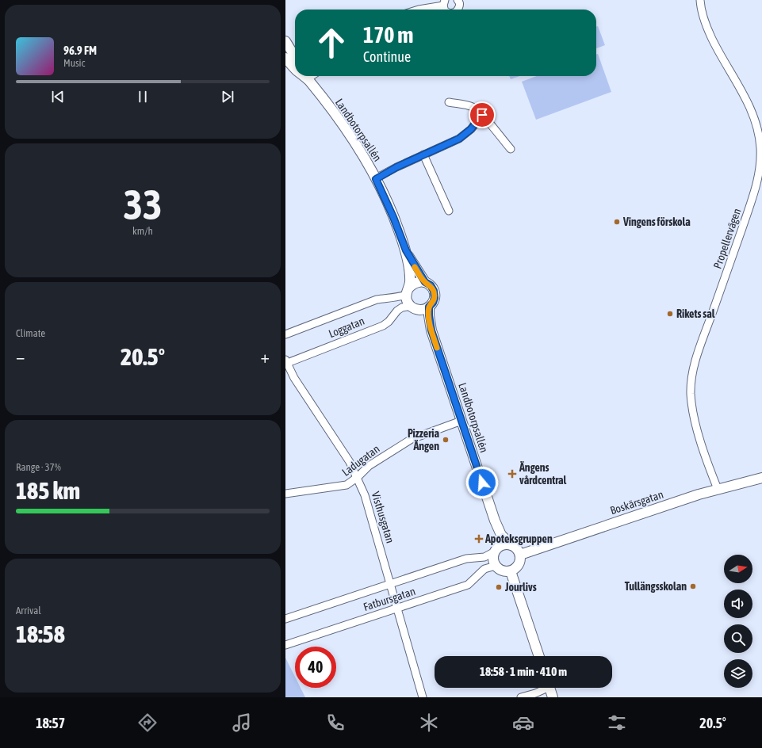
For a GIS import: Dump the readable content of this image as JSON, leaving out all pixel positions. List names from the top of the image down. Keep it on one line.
{"streets":{"street":["Landbotorpsallén","Propellervägen","Loggatan","Ladugatan","Boskärsgatan","Visthusgatan","Fatbursgatan"]},"crossings":[["Landbotorpsallén","Loggatan"],["Landbotorpsallén","Ladugatan"],["Landbotorpsallén","Boskärsgatan"],["Landbotorpsallén","Fatbursgatan"],["Propellervägen","Boskärsgatan"],["Loggatan","Visthusgatan"],["Ladugatan","Visthusgatan"],["Boskärsgatan","Fatbursgatan"],["Visthusgatan","Fatbursgatan"]],"places":{"other":["Vingens förskola","Rikets sal","Pizzeria Ängen","Tullängsskolan","Jourlivs"],"health":["Ängens vårdcentral","Apoteksgruppen"]},"north":"right","page":{"turn":["170 m","Continue"],"song":["96.9 FM","Music"],"tile":[["33","km/h"],"Climate",["Range · 37%","185 km"],["Arrival","18:58"]],"heat":["−","20.5°","+"],"limit":"40","trip":"18:58 · 1 min · 410 m","tabs":["18:57","20.5°"]}}
